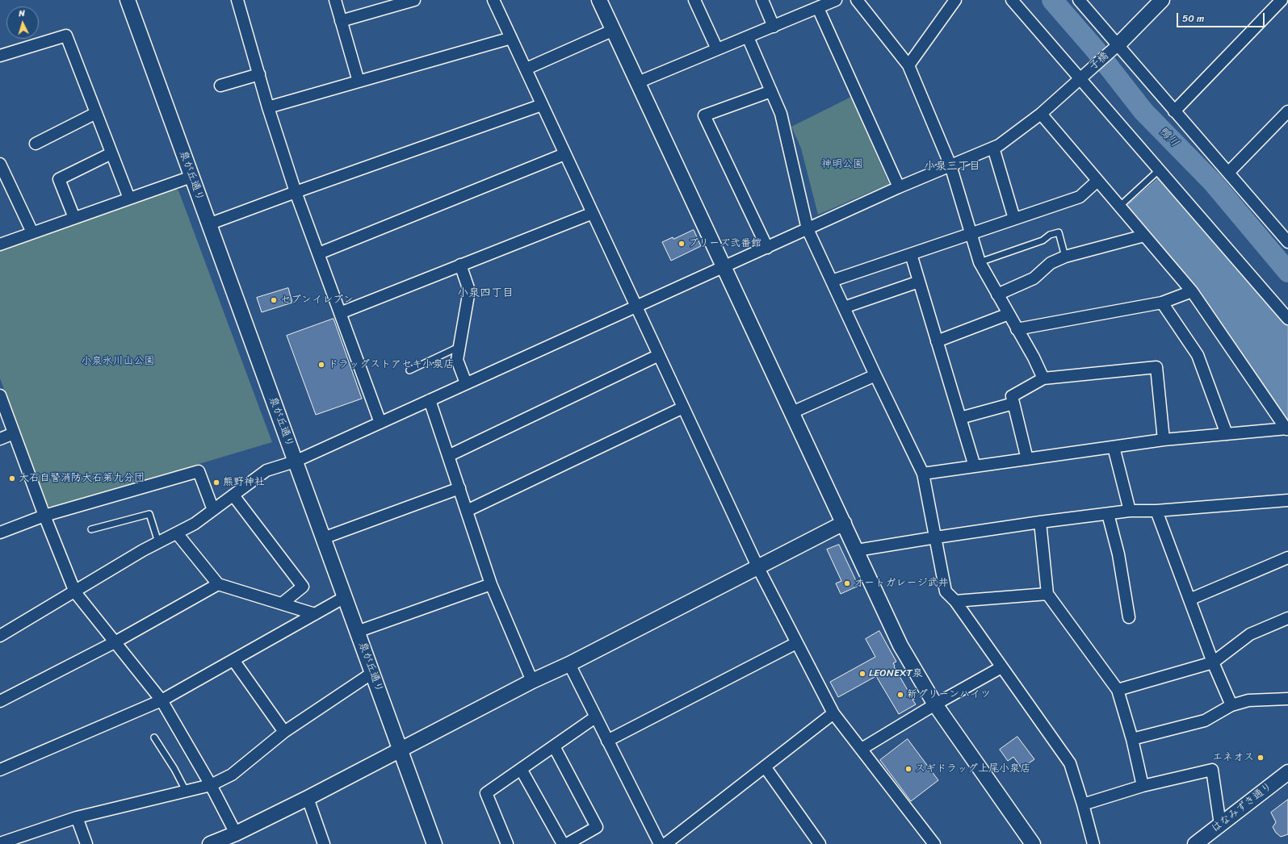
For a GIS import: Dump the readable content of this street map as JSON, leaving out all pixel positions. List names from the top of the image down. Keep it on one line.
{"streets":{"street":["子橋","泉が丘通り","はなみずき通り"]},"crossings":[["子橋","泉が丘通り"]],"districts":["小泉三丁目","小泉四丁目"],"water":["鴨川"],"parks":["神明公園","小泉氷川山公園"],"places":["ブリーズ弐番館","セブンイレブン","ドラッグストアセキ小泉店","大石自警消防大石第九分団","熊野神社","オートガレージ武井","LEONEXT泉","新グリーンハイツ","エネオス","スギドラッグ上尾小泉店"],"scale_bar":"50 m","north":"top"}
